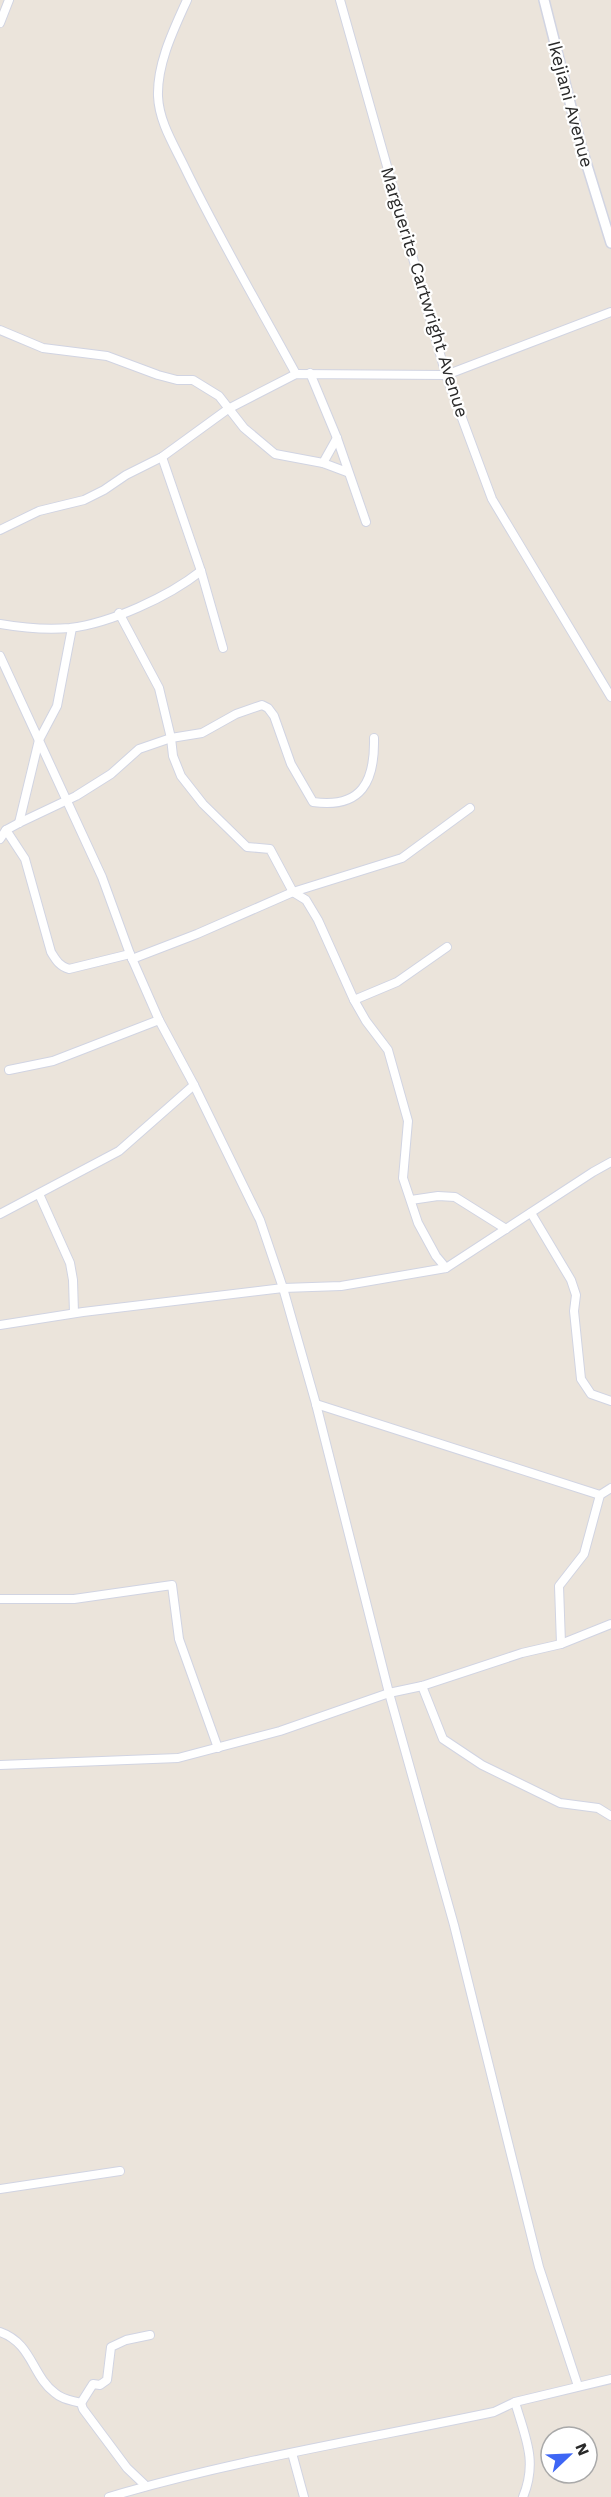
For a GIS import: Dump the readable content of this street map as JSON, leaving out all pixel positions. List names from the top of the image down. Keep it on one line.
{"streets":{"street":["Ikejiani Avenue","Marguerite Cartwright Avenue"]},"north":"top right"}
